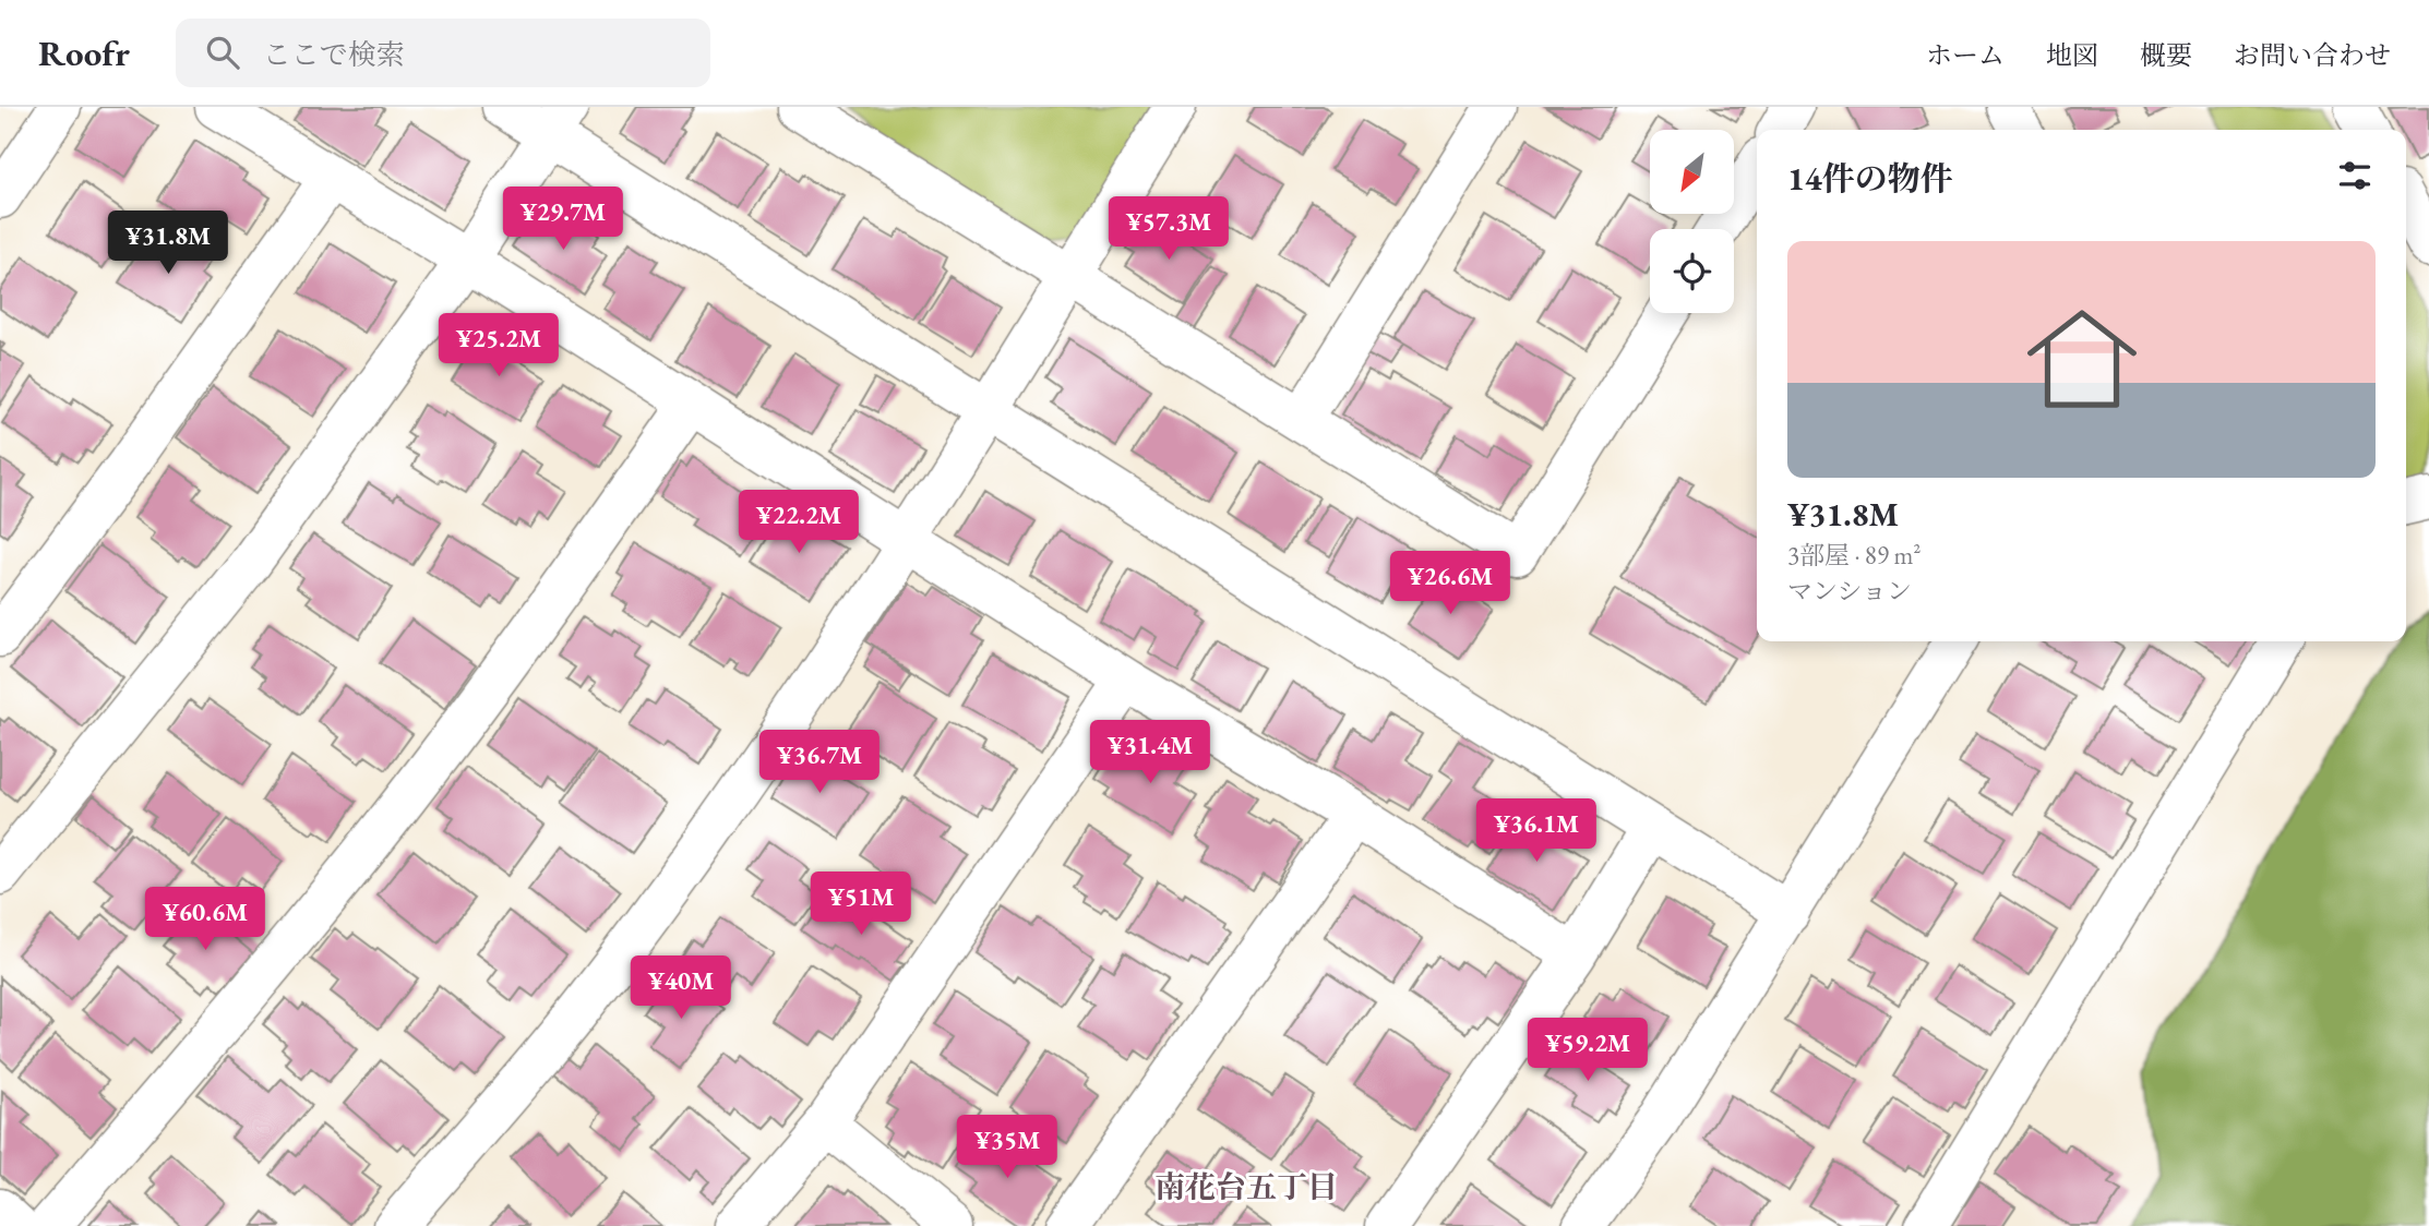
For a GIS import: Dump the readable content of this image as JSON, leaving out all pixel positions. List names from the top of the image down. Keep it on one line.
{"districts":["南花台五丁目"],"north":"bottom left","page":{"header":"Roofr","search":"ここで検索","nav":["ホーム","地図","概要","お問い合わせ"],"heading":"14件の物件","price":["¥29.7M","¥57.3M","¥31.8M","¥25.2M","¥22.2M","¥26.6M","¥31.4M","¥36.7M","¥36.1M","¥51M","¥60.6M","¥40M","¥59.2M","¥35M"],"list":[{"name":"¥31.8M","note":"3部屋 · 89 m² · マンション"}]}}
